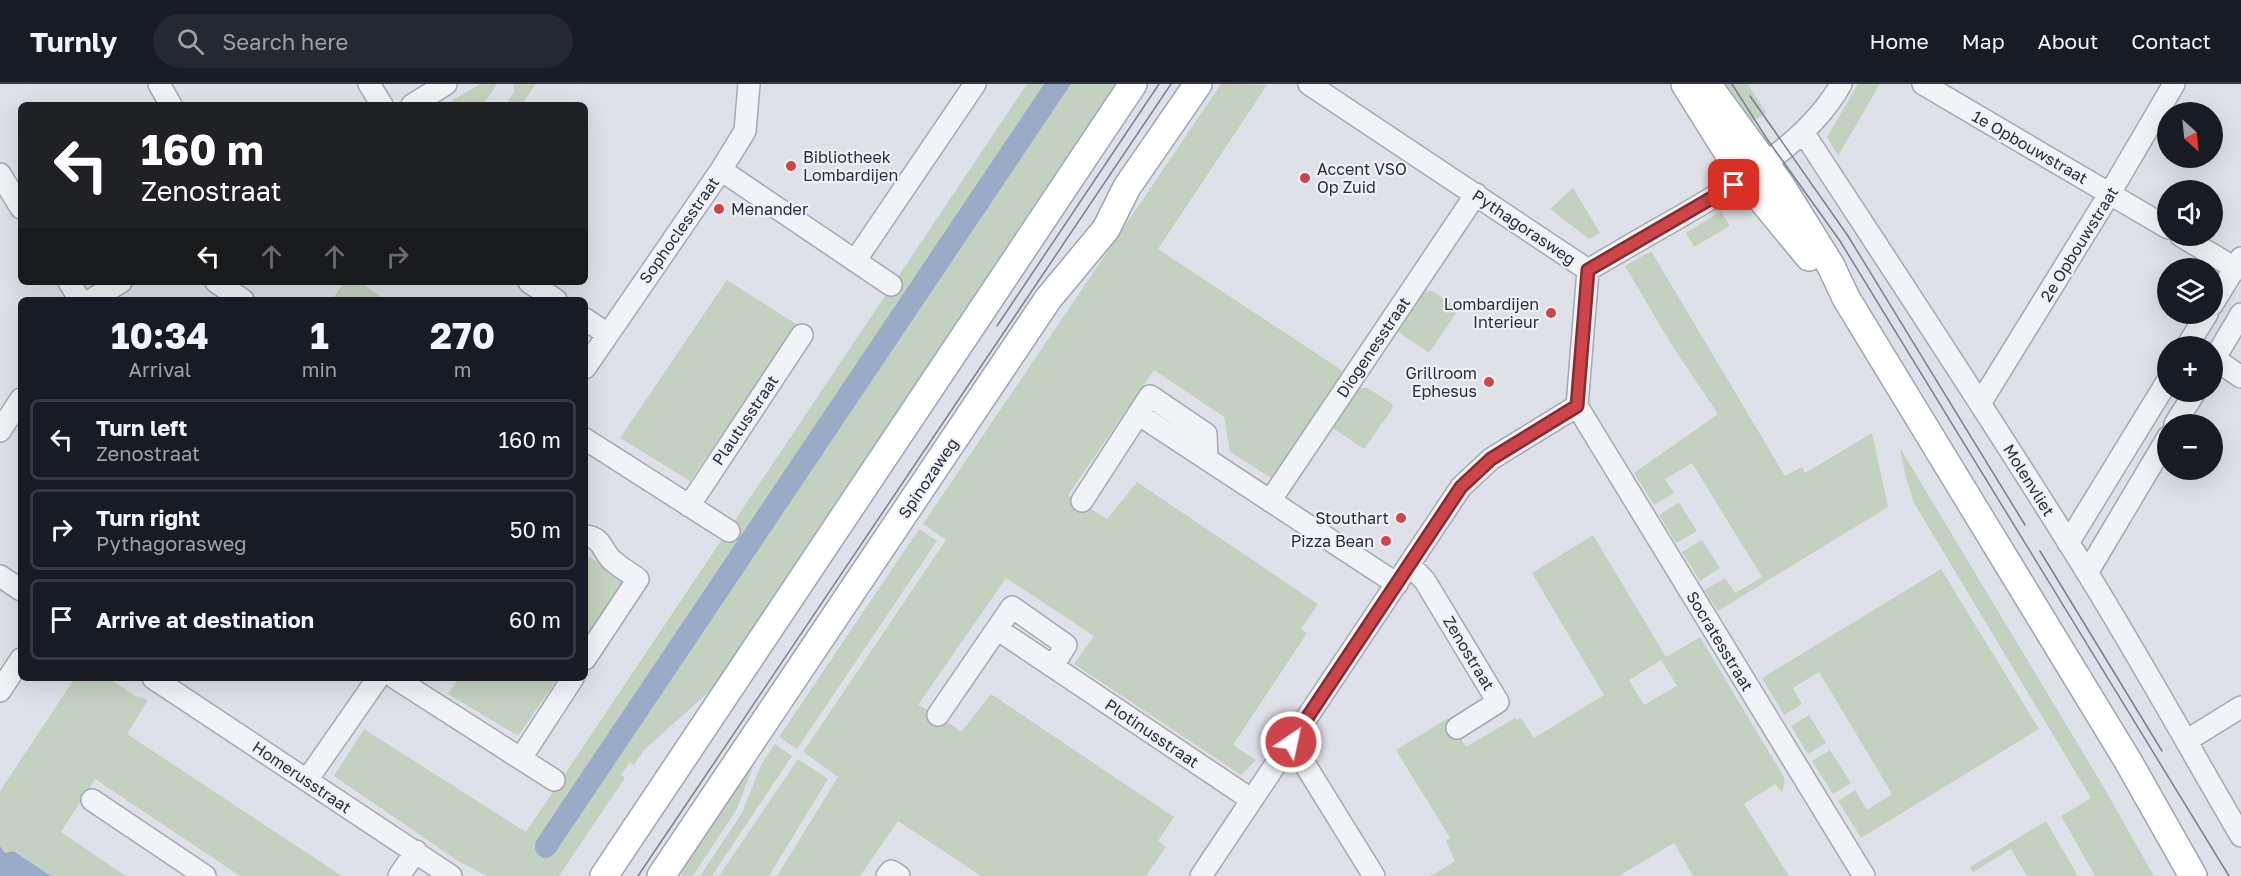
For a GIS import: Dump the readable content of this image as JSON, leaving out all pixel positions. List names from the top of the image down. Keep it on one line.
{"streets":{"main road":["Spinozaweg"],"street":["1e Opbouwstraat","Pythagorasweg","Sophoclesstraat","2e Opbouwstraat","Diogenesstraat","Plautusstraat","Molenvliet","Socratesstraat","Zenostraat","Plotinusstraat","Homerusstraat"]},"crossings":[["1e Opbouwstraat","2e Opbouwstraat"],["Pythagorasweg","Diogenesstraat"],["Pythagorasweg","Molenvliet"],["2e Opbouwstraat","Molenvliet"]],"places":["Bibliotheek Lombardijen","Accent VSO Op Zuid","Menander","Lombardijen Interieur","Grillroom Ephesus","Stouthart","Pizza Bean"],"north":"bottom right","page":{"header":"Turnly","search":"Search here","nav":["Home","Map","About","Contact"],"map_buttons":["+","−"],"turn":["160 m","Zenostraat"],"eta":["10:34","Arrival","1","min","270","m"],"list":[{"name":"Turn left","note":"Zenostraat","value":"160 m"},{"name":"Turn right","note":"Pythagorasweg","value":"50 m"},{"name":"Arrive at destination","value":"60 m"}]}}
